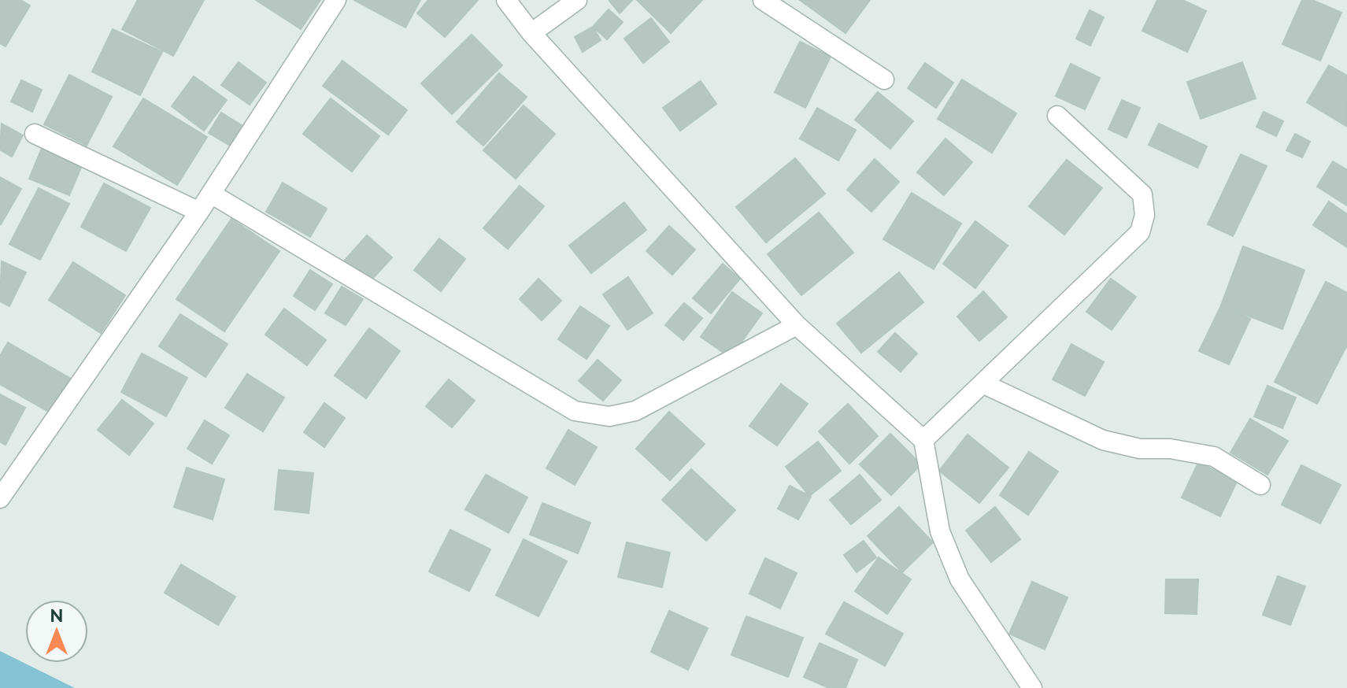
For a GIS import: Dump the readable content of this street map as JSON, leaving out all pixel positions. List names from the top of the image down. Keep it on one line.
{"north":"top"}
